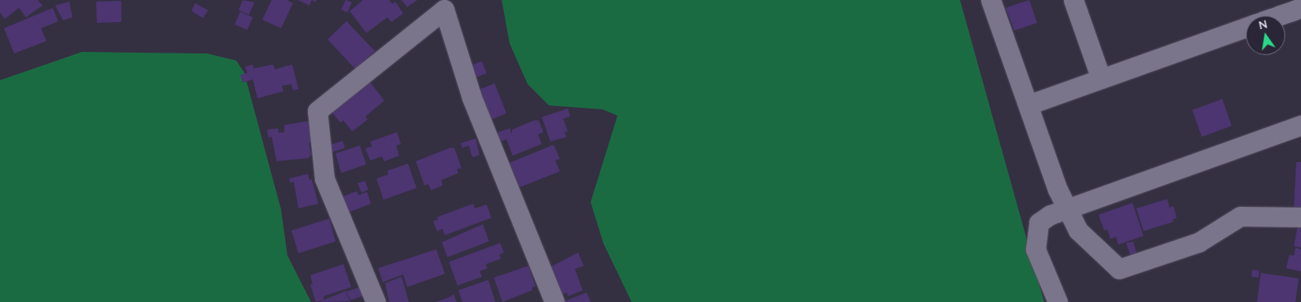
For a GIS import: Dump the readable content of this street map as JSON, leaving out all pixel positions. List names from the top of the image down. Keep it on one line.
{"north":"top"}
